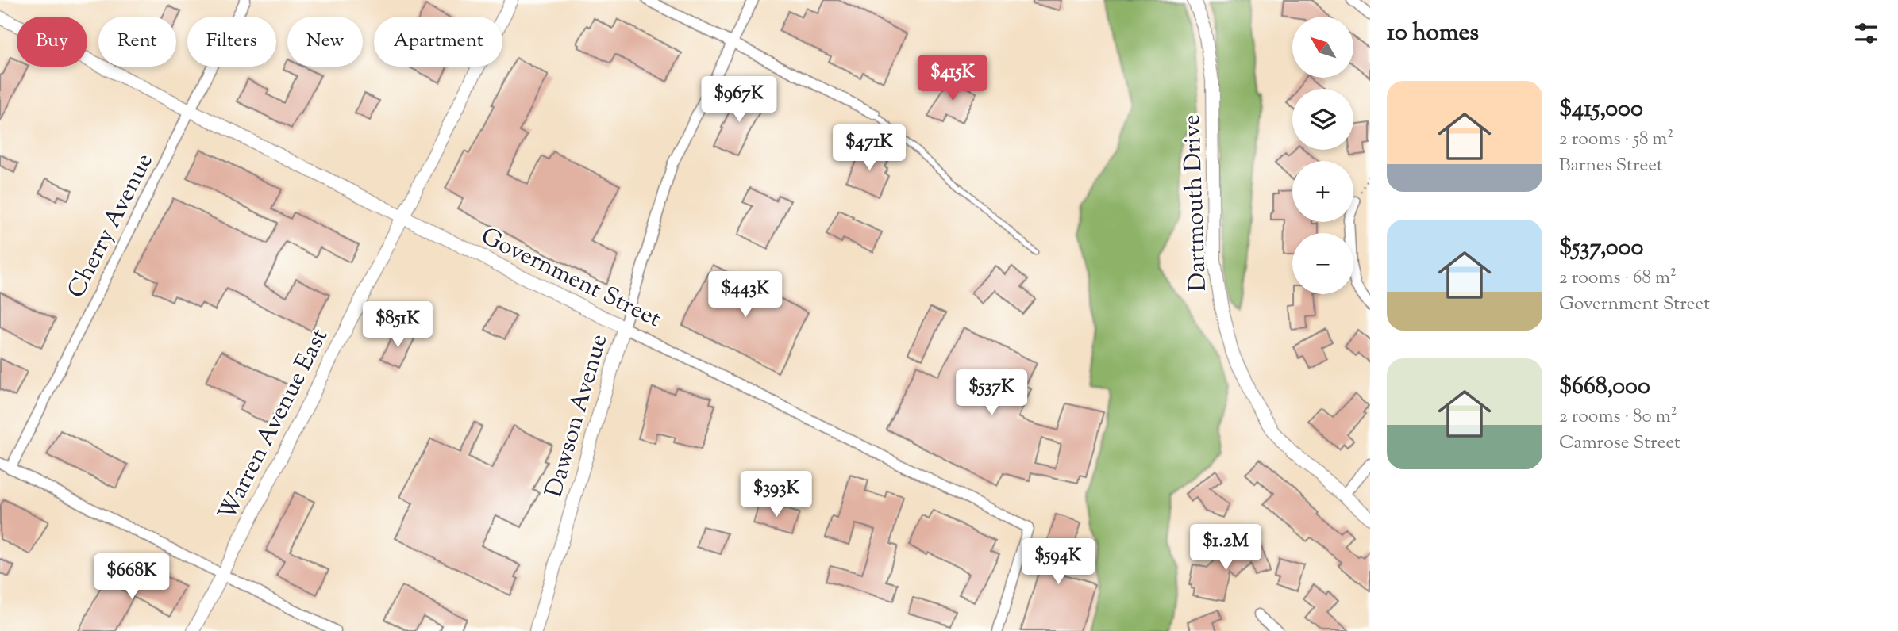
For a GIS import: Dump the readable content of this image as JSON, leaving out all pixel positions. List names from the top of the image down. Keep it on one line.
{"streets":{"street":["Dartmouth Drive","Cherry Avenue","Government Street","Dawson Avenue","Warren Avenue East"]},"crossings":[["Cherry Avenue","Government Street"],["Government Street","Dawson Avenue"],["Government Street","Warren Avenue East"]],"north":"top left","page":{"heading":"10 homes","map_buttons":["+","−"],"chip":["Buy","Rent","Filters","New","Apartment"],"price":["$415K","$967K","$471K","$443K","$851K","$537K","$393K","$1.2M","$594K","$668K"],"list":[{"name":"$415,000","note":"2 rooms · 58 m² · Barnes Street"},{"name":"$537,000","note":"2 rooms · 68 m² · Government Street"},{"name":"$668,000","note":"2 rooms · 80 m² · Camrose Street"}]}}
